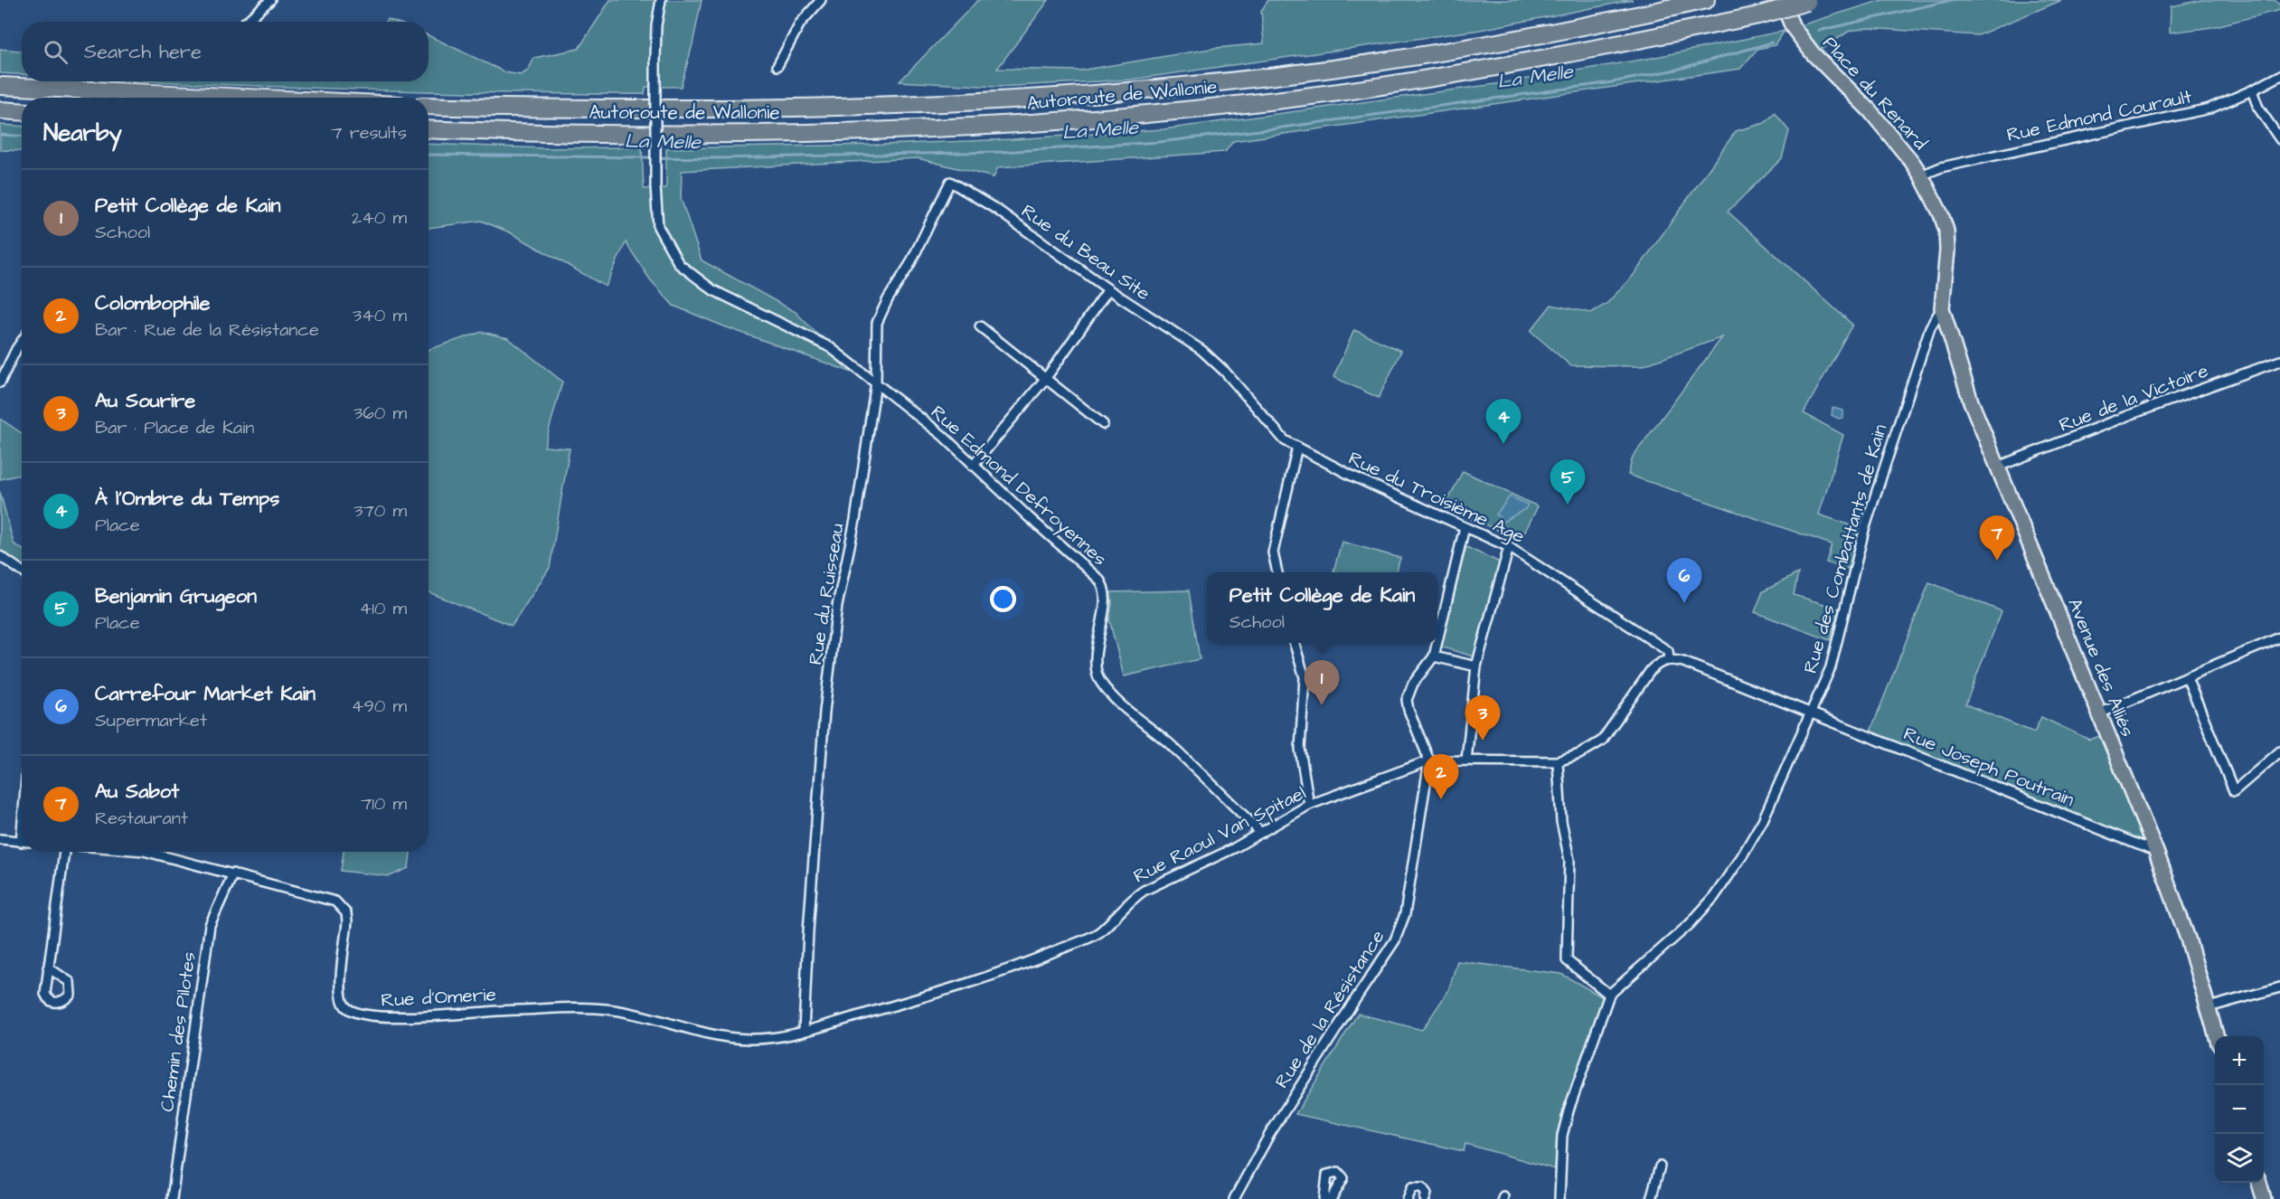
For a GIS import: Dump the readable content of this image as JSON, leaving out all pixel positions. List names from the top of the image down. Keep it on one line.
{"streets":{"highway":["Autoroute de Wallonie"],"main road":["Place du Renard","Avenue des Alliés"],"street":["Rue Edmond Courault","Rue du Beau Site","Rue de la Victoire","Rue Edmond Defroyennes","Rue du Troisième Age","Rue des Combattants de Kain","Rue du Ruisseau","Rue Joseph Poutrain","Rue Raoul Van Spitael","Rue d'Omerie","Rue de la Résistance","Chemin des Pilotes"]},"crossings":[["Place du Renard","Rue Edmond Courault"],["Place du Renard","Rue des Combattants de Kain"],["Place du Renard","Avenue des Alliés"],["Rue du Beau Site","Rue du Troisième Age"],["Rue du Beau Site","Rue du Ruisseau"],["Rue de la Victoire","Avenue des Alliés"],["Rue Edmond Defroyennes","Rue du Ruisseau"],["Rue Edmond Defroyennes","Rue Raoul Van Spitael"],["Rue du Troisième Age","Rue Joseph Poutrain"],["Rue des Combattants de Kain","Avenue des Alliés"],["Rue des Combattants de Kain","Rue Joseph Poutrain"],["Rue du Ruisseau","Rue Raoul Van Spitael"],["Avenue des Alliés","Rue Joseph Poutrain"],["Rue Raoul Van Spitael","Rue d'Omerie"],["Rue Raoul Van Spitael","Rue de la Résistance"],["Rue d'Omerie","Chemin des Pilotes"]],"water":["La Melle"],"page":{"search":"Search here","heading":["Nearby","7 results"],"list":[{"mark":"1","name":"Petit Collège de Kain","note":"School","value":"240 m"},{"mark":"2","name":"Colombophile","note":"Bar · Rue de la Résistance","value":"340 m"},{"mark":"3","name":"Au Sourire","note":"Bar · Place de Kain","value":"360 m"},{"mark":"4","name":"À l'Ombre du Temps","note":"Place","value":"370 m"},{"mark":"5","name":"Benjamin Grugeon","note":"Place","value":"410 m"},{"mark":"6","name":"Carrefour Market Kain","note":"Supermarket","value":"490 m"},{"mark":"7","name":"Au Sabot","note":"Restaurant","value":"710 m"}],"pins":["4","5","7","6","1","3","2"],"popup":["Petit Collège de Kain","School"],"map_buttons":["+","−"]}}
